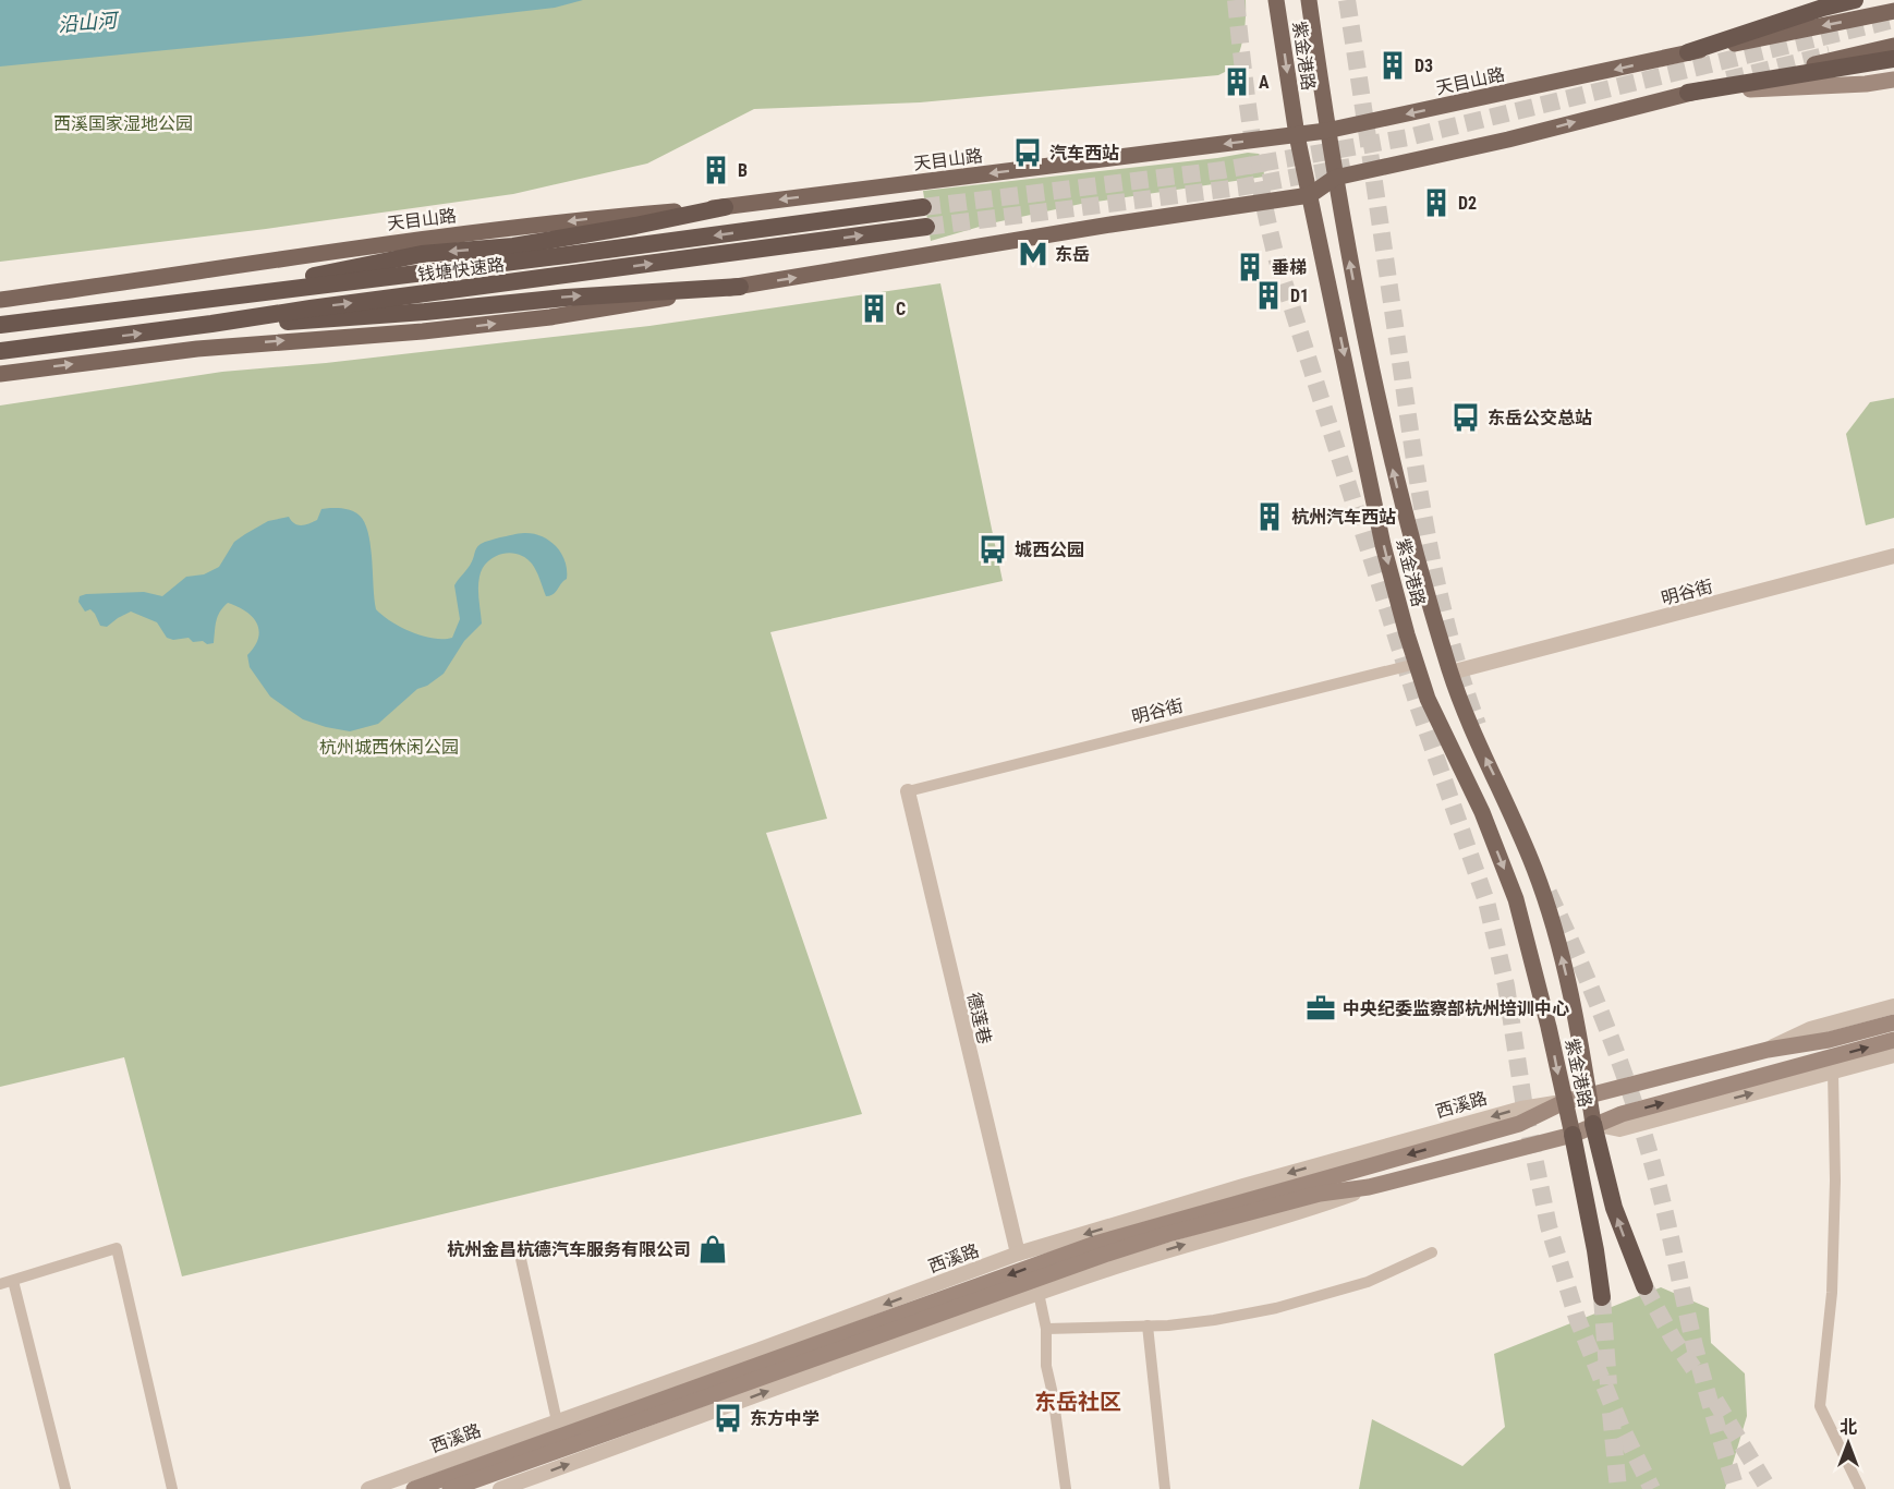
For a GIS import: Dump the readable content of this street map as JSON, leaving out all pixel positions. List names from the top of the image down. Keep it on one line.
{"streets":{"highway":["钱塘快速路"],"main road":["紫金港路","天目山路","西溪路"],"street":["明谷街","德莲巷"]},"crossings":[["紫金港路","天目山路"],["紫金港路","明谷街"],["紫金港路","西溪路"],["明谷街","德莲巷"],["德莲巷","西溪路"]],"districts":["东岳社区"],"water":["沿山河"],"parks":["西溪国家湿地公园","杭州城西休闲公园"],"places":{"building":["D3","A","B","D2","垂梯","D1","C","杭州汽车西站"],"bus stop":["汽车西站","东岳公交总站","城西公园","东方中学"],"metro station":["东岳"],"office":["中央纪委监察部杭州培训中心"],"shop":["杭州金昌杭德汽车服务有限公司"]},"north":"top"}
